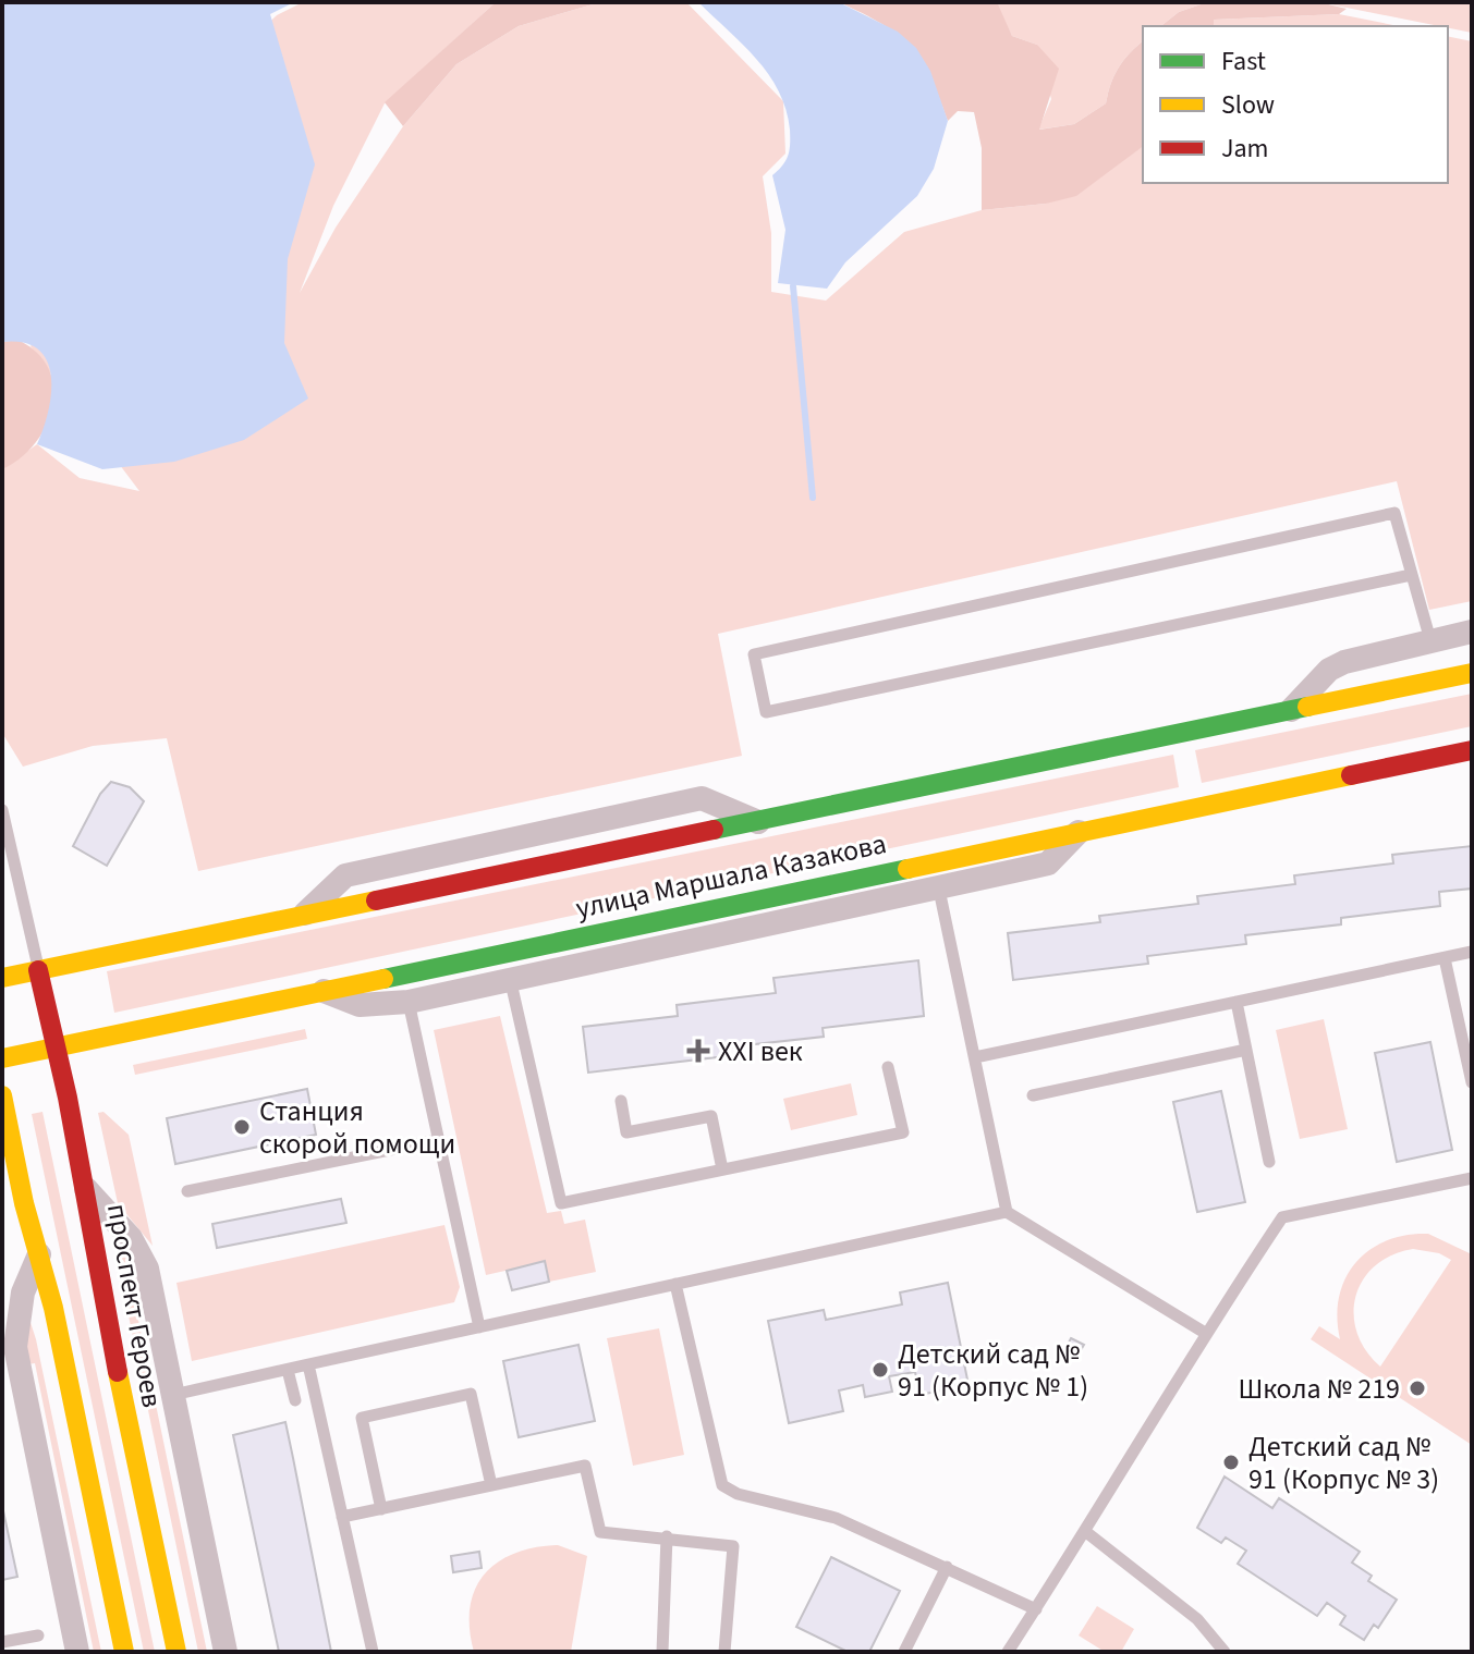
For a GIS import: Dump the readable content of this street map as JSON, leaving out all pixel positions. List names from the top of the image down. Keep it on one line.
{"streets":{"street":["улица Маршала Казакова","проспект Героев"]},"crossings":[["улица Маршала Казакова","проспект Героев"]],"places":{"health":["XXI век"],"other":["Станция скорой помощи","Детский сад № 91 (Корпус № 1)","Школа № 219","Детский сад № 91 (Корпус № 3)"]},"legend":["Fast","Slow","Jam"]}
